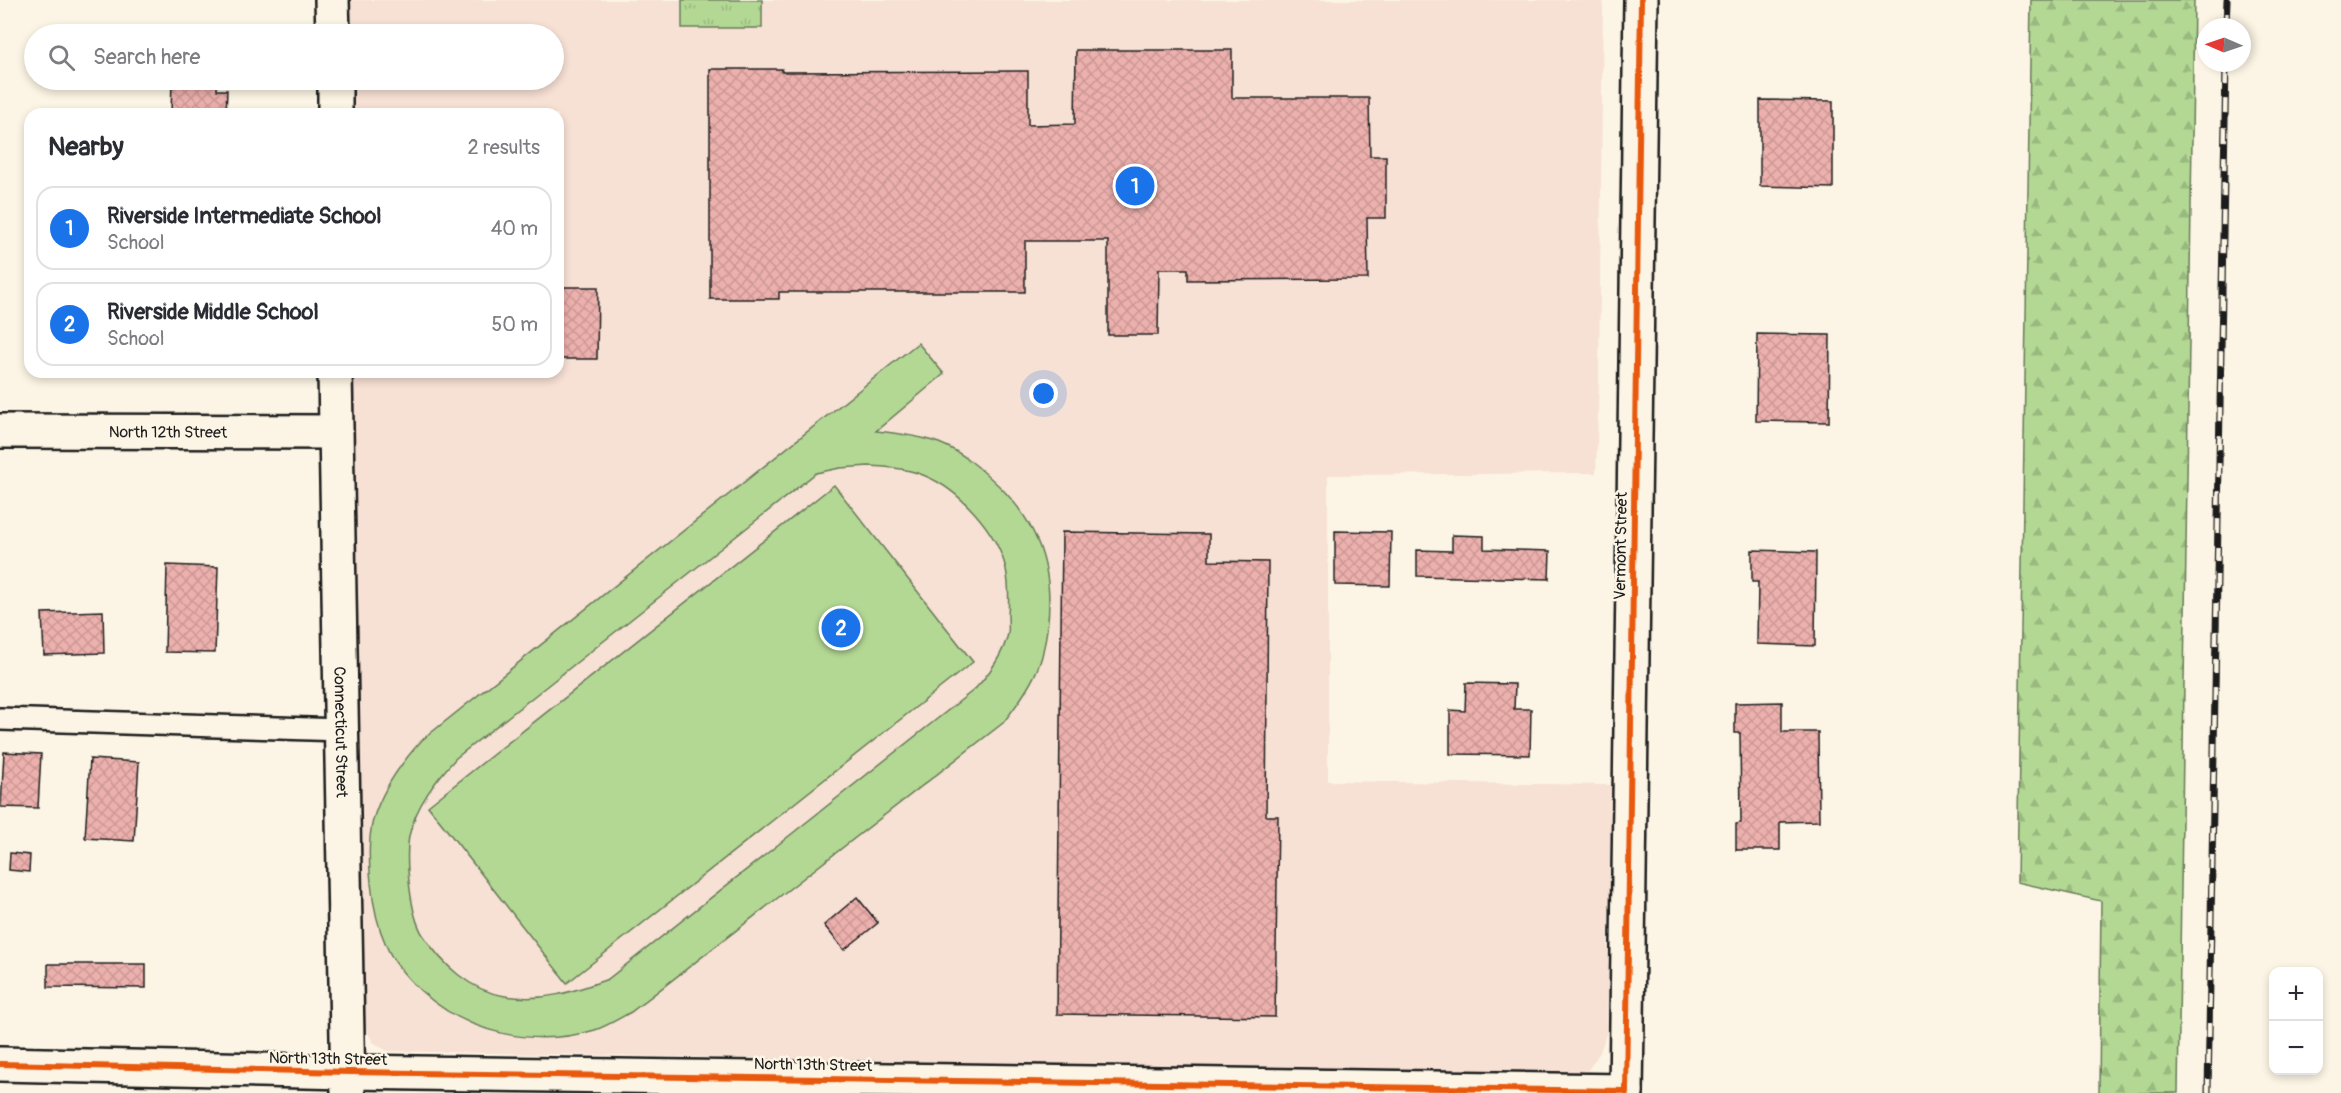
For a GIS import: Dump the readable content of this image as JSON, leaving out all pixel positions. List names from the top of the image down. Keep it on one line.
{"streets":{"street":["North 12th Street","Vermont Street","Connecticut Street","North 13th Street"]},"crossings":[["North 12th Street","Connecticut Street"],["Vermont Street","North 13th Street"],["Connecticut Street","North 13th Street"]],"north":"left","page":{"search":"Search here","heading":["Nearby","2 results"],"pins":["1","2"],"list":[{"mark":"1","name":"Riverside Intermediate School","note":"School","value":"40 m"},{"mark":"2","name":"Riverside Middle School","note":"School","value":"50 m"}],"map_buttons":["+","−"]}}
